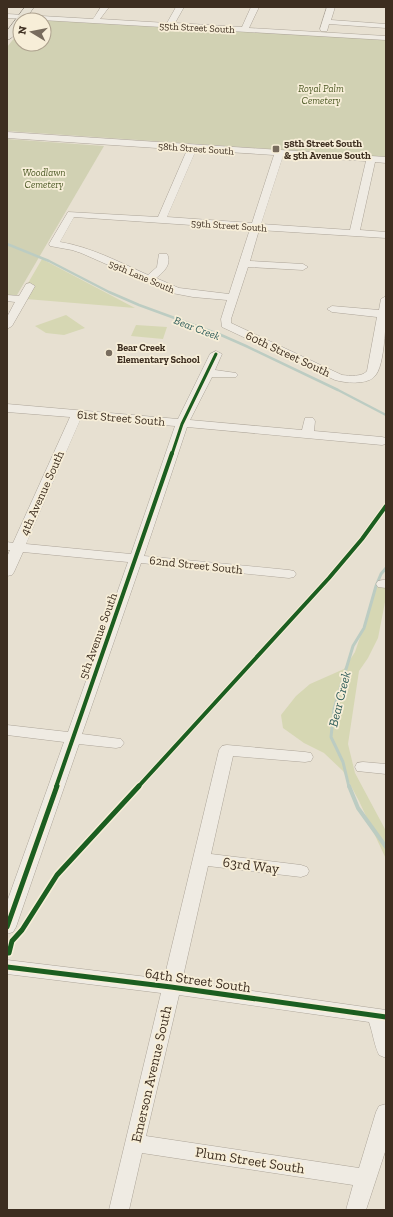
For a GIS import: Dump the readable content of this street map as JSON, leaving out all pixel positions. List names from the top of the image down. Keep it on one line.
{"streets":{"street":["55th Street South","58th Street South","59th Street South","59th Lane South","60th Street South","61st Street South","4th Avenue South","62nd Street South","5th Avenue South","63rd Way","64th Street South","Emerson Avenue South","Plum Street South"]},"crossings":[["59th Street South","59th Lane South"],["59th Lane South","60th Street South"],["61st Street South","4th Avenue South"],["61st Street South","5th Avenue South"],["4th Avenue South","62nd Street South"],["62nd Street South","5th Avenue South"],["63rd Way","Emerson Avenue South"],["64th Street South","Emerson Avenue South"],["Emerson Avenue South","Plum Street South"]],"water":["Bear Creek"],"parks":["Royal Palm Cemetery","Woodlawn Cemetery"],"places":{"transit":["58th Street South & 5th Avenue South"],"other":["Bear Creek Elementary School"]},"north":"left"}
